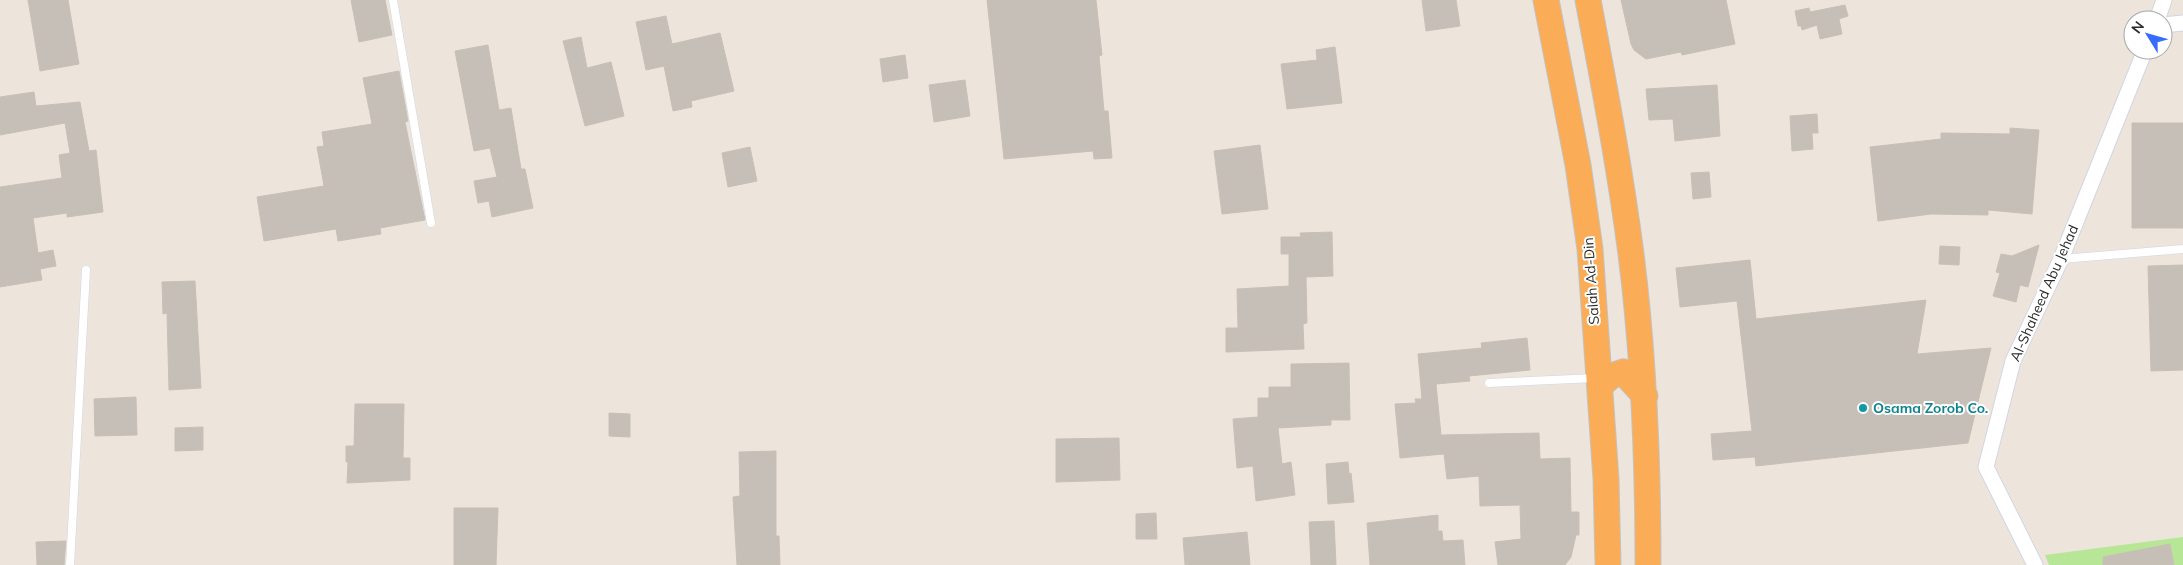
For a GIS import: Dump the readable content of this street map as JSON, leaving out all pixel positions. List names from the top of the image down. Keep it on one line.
{"streets":{"highway":["Salah Ad-Din"],"street":["Al-Shaheed Abu Jehad"]},"places":["Osama Zorob Co."],"north":"top left"}
